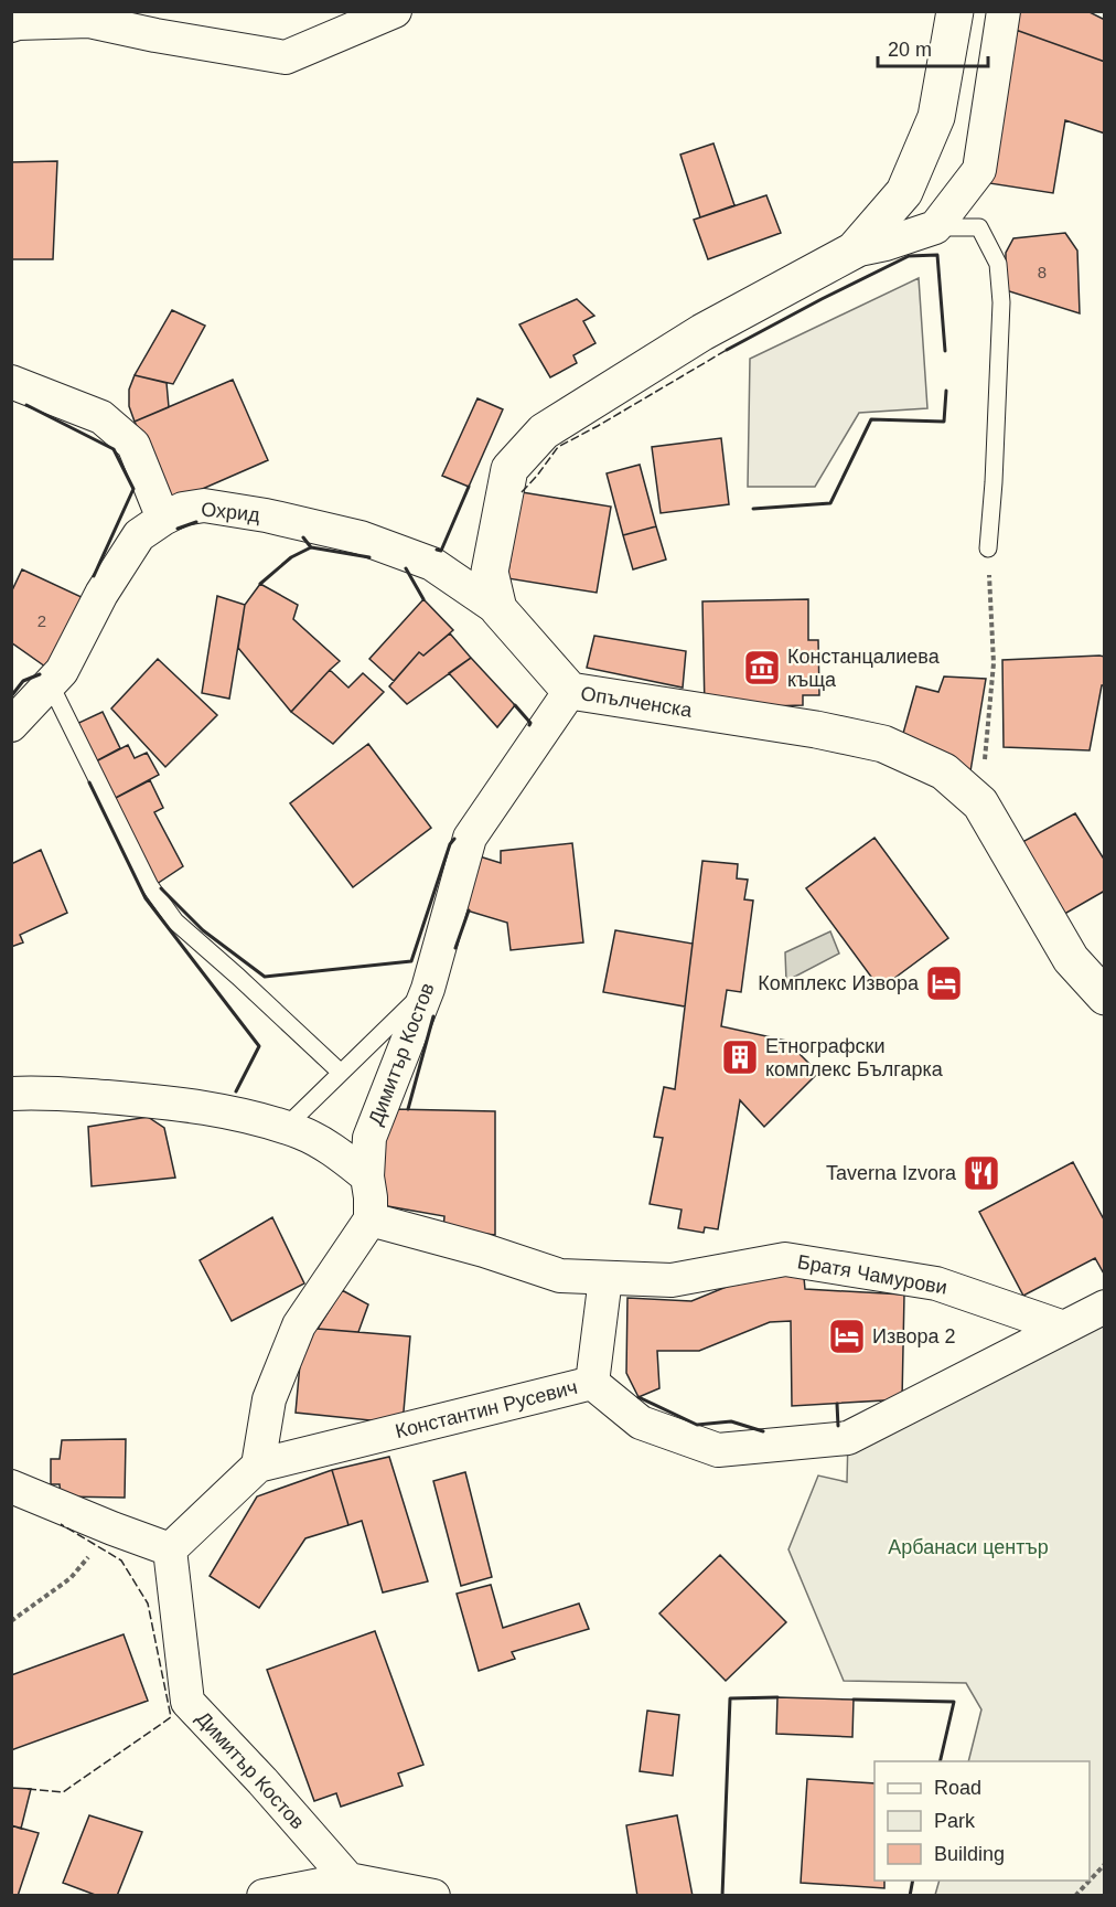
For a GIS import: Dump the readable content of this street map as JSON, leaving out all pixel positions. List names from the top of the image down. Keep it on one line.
{"streets":{"street":["Охрид","Опълченска","Димитър Костов","Братя Чамурови","Константин Русевич"]},"crossings":[["Охрид","Опълченска"],["Опълченска","Димитър Костов"],["Димитър Костов","Братя Чамурови"],["Братя Чамурови","Константин Русевич"]],"parks":["Арбанаси център"],"places":{"museum":["Констанцалиева къща"],"hotel":["Комплекс Извора","Извора 2"],"building":["Етнографски комплекс Българка"],"restaurant":["Taverna Izvora"]},"house_numbers":["8","2"],"legend":["Road","Park","Building"],"scale_bar":"20 m"}
